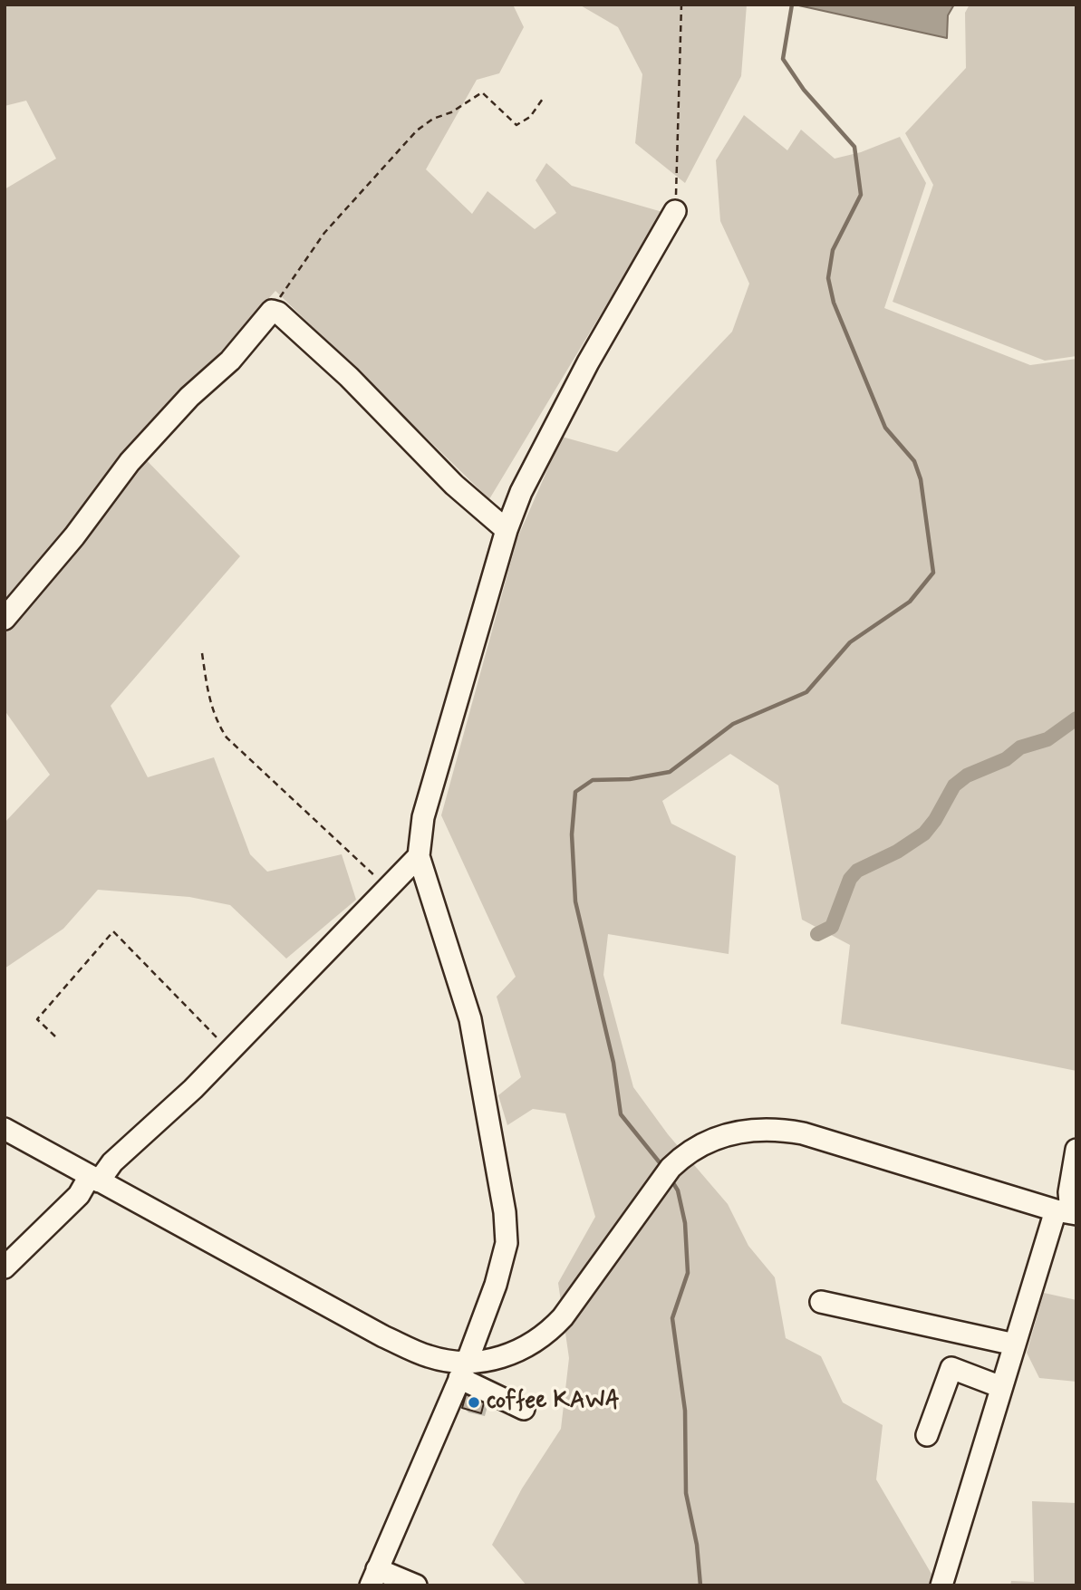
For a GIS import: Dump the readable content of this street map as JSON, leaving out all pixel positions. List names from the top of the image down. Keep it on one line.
{"places":["coffee KAWA"]}
